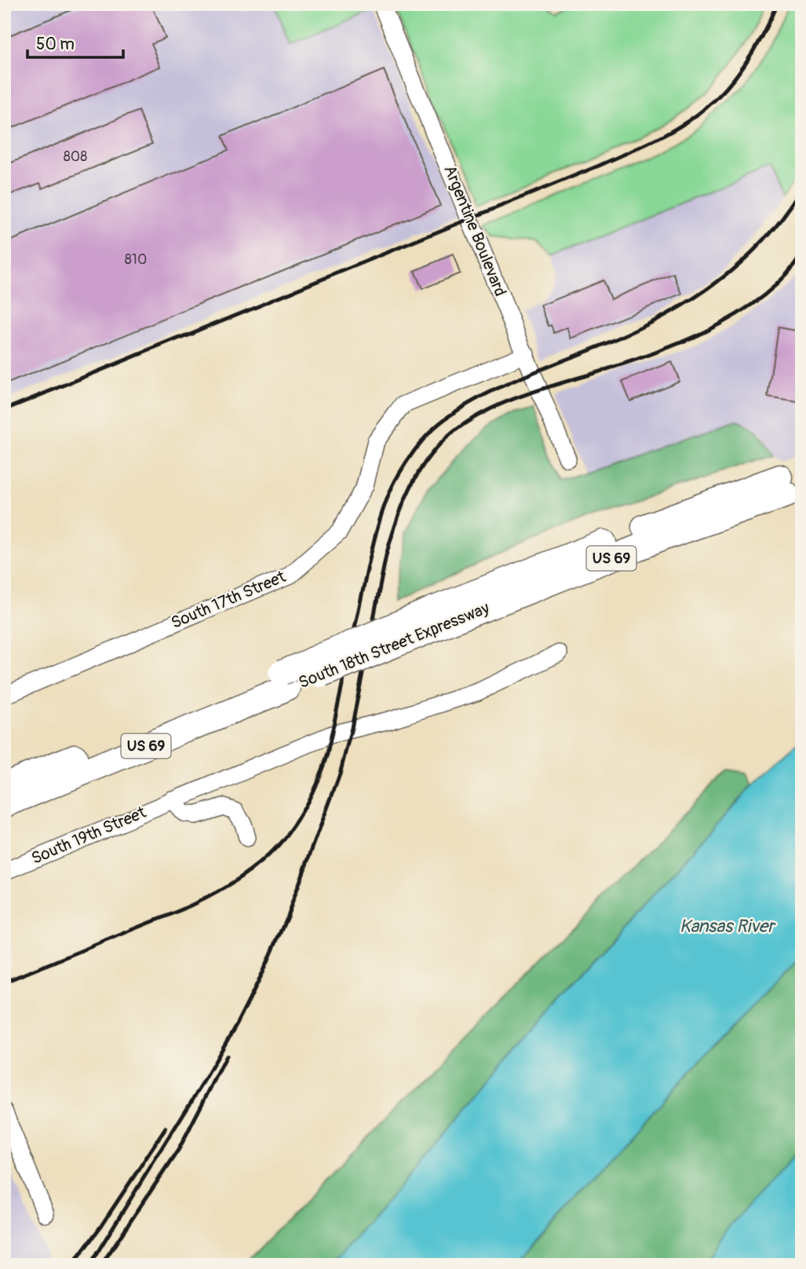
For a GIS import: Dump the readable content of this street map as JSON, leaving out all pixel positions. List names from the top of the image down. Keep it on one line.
{"streets":{"highway":["US 69","South 18th Street Expressway"],"street":["Argentine Boulevard","South 17th Street","South 19th Street"]},"crossings":[["Argentine Boulevard","South 17th Street"]],"water":["Kansas River"],"house_numbers":["808","810"],"scale_bar":"50 m"}
